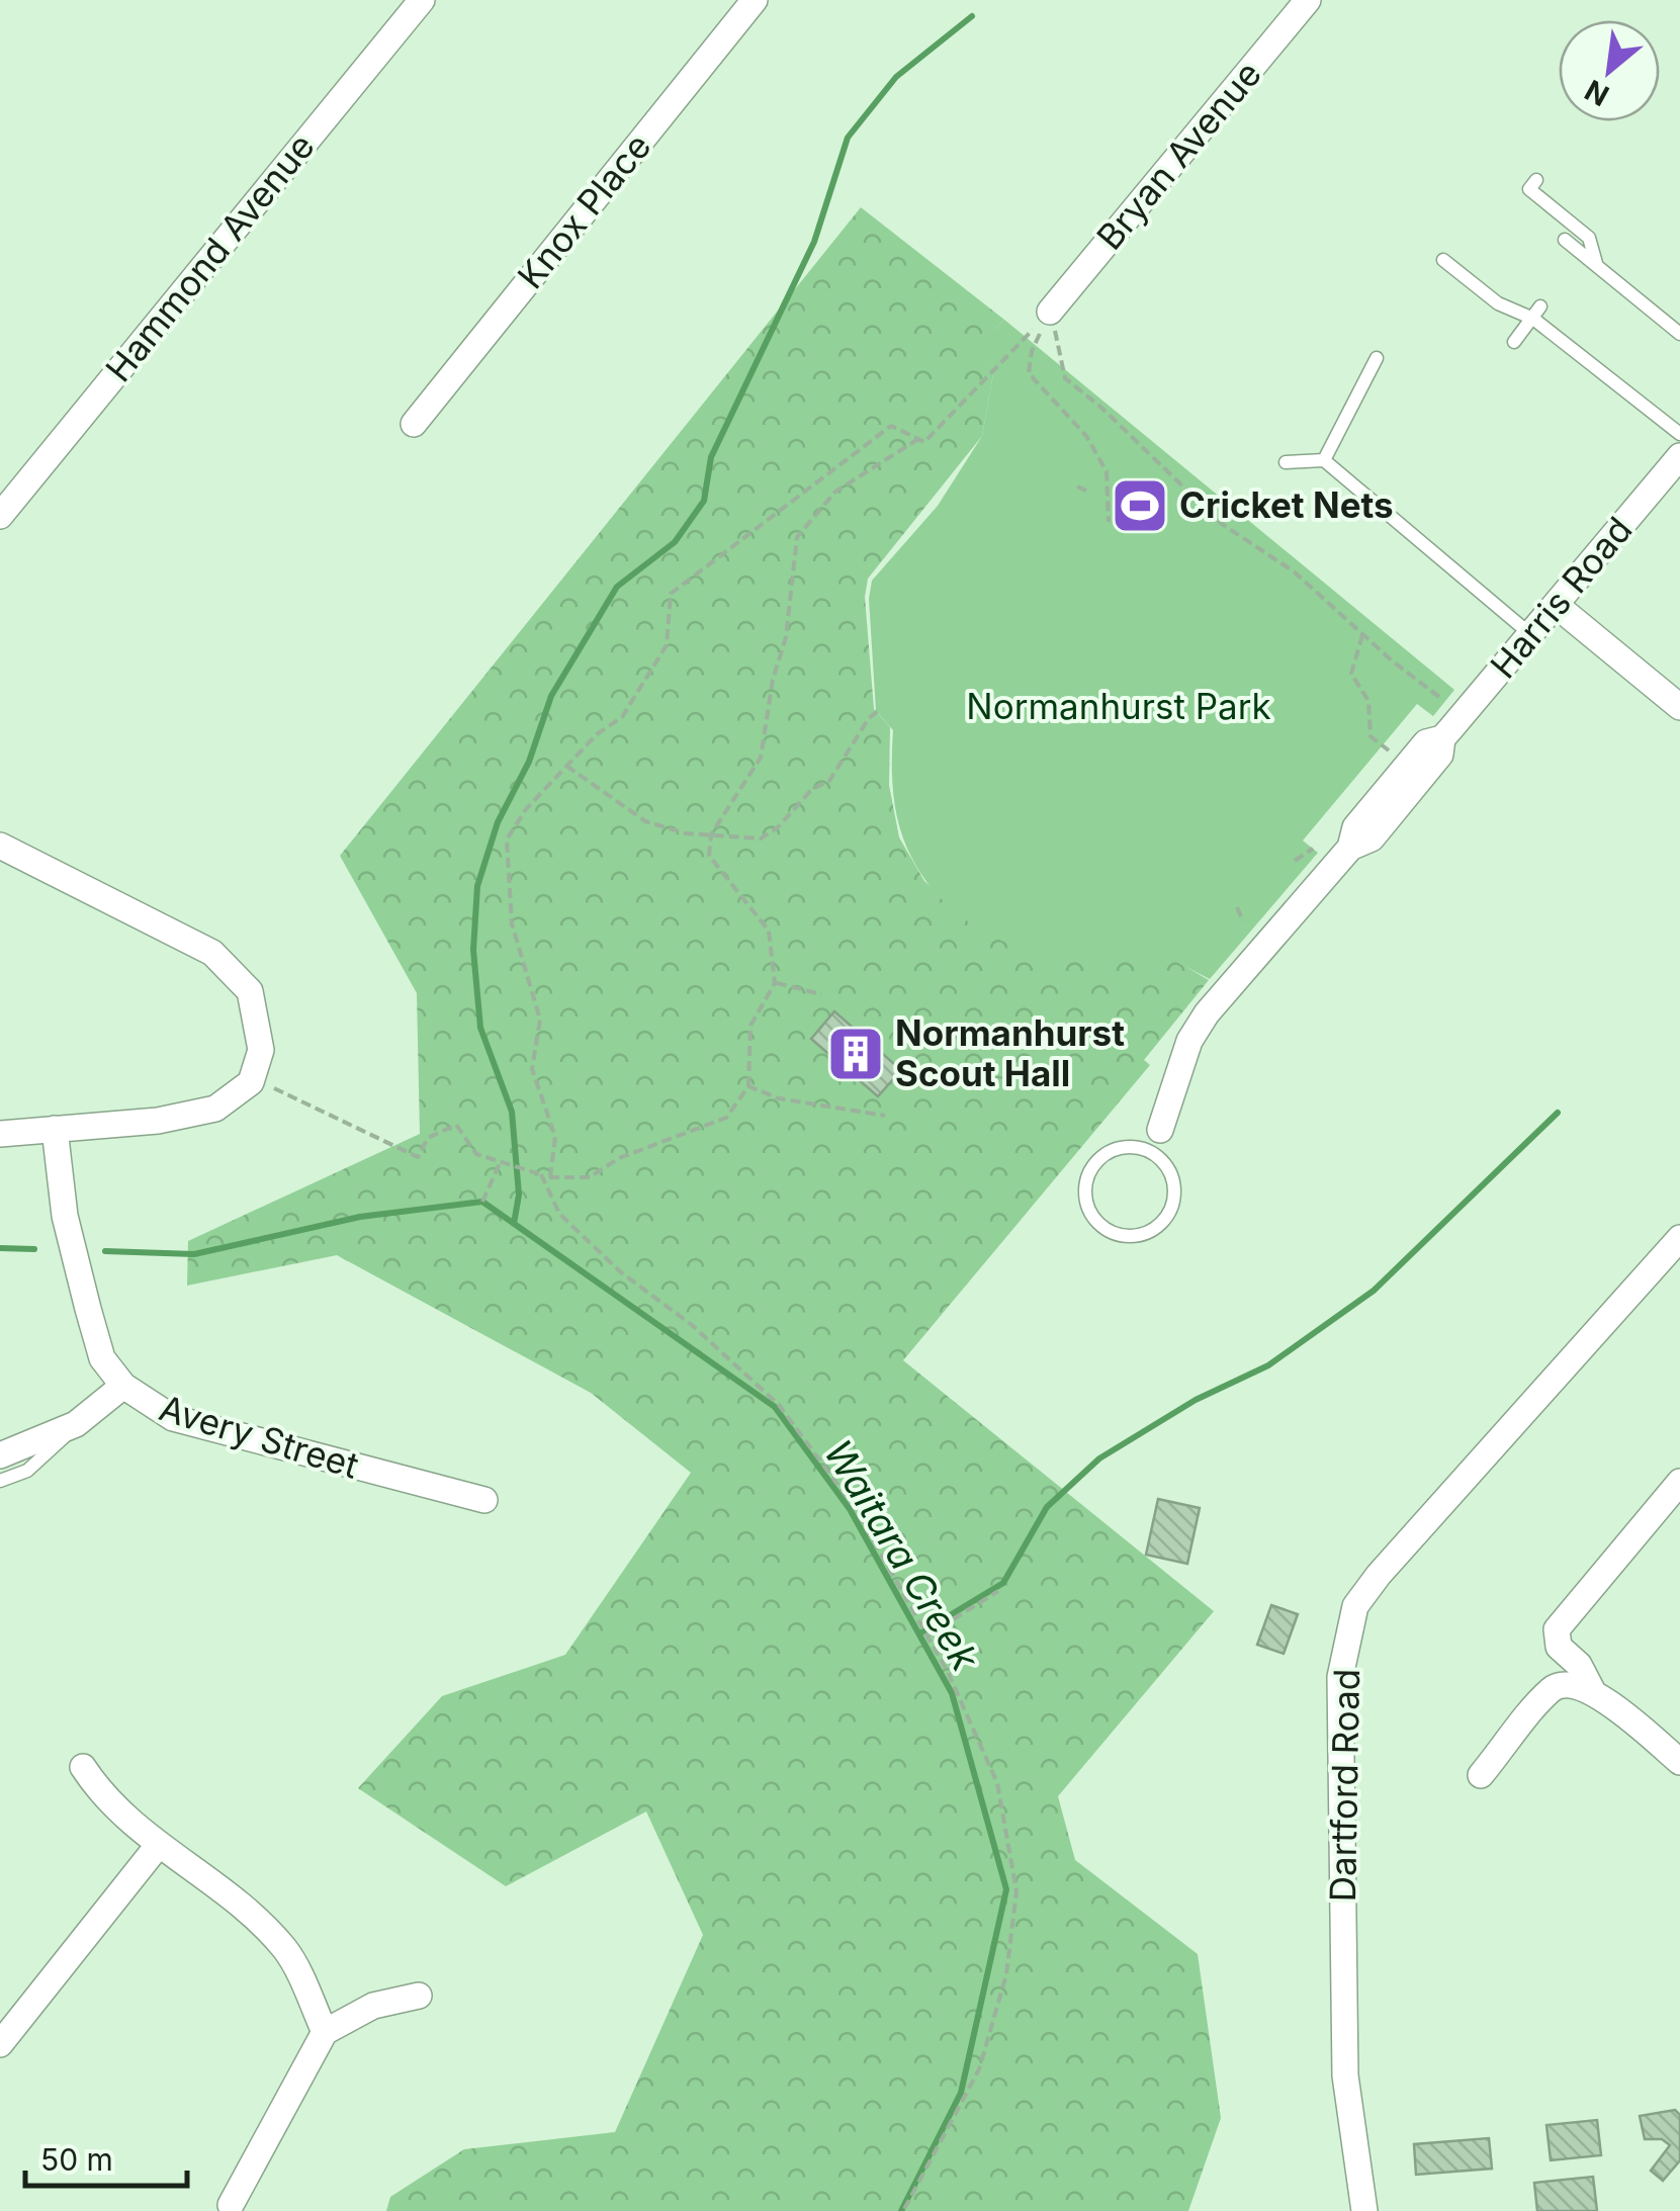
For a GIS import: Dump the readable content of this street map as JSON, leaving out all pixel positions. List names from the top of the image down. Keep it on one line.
{"streets":{"street":["Bryan Avenue","Knox Place","Hammond Avenue","Harris Road","Avery Street","Dartford Road"]},"water":["Waitara Creek"],"parks":["Normanhurst Park"],"places":{"sports":["Cricket Nets"],"building":["Normanhurst Scout Hall"]},"scale_bar":"50 m","north":"bottom left"}
